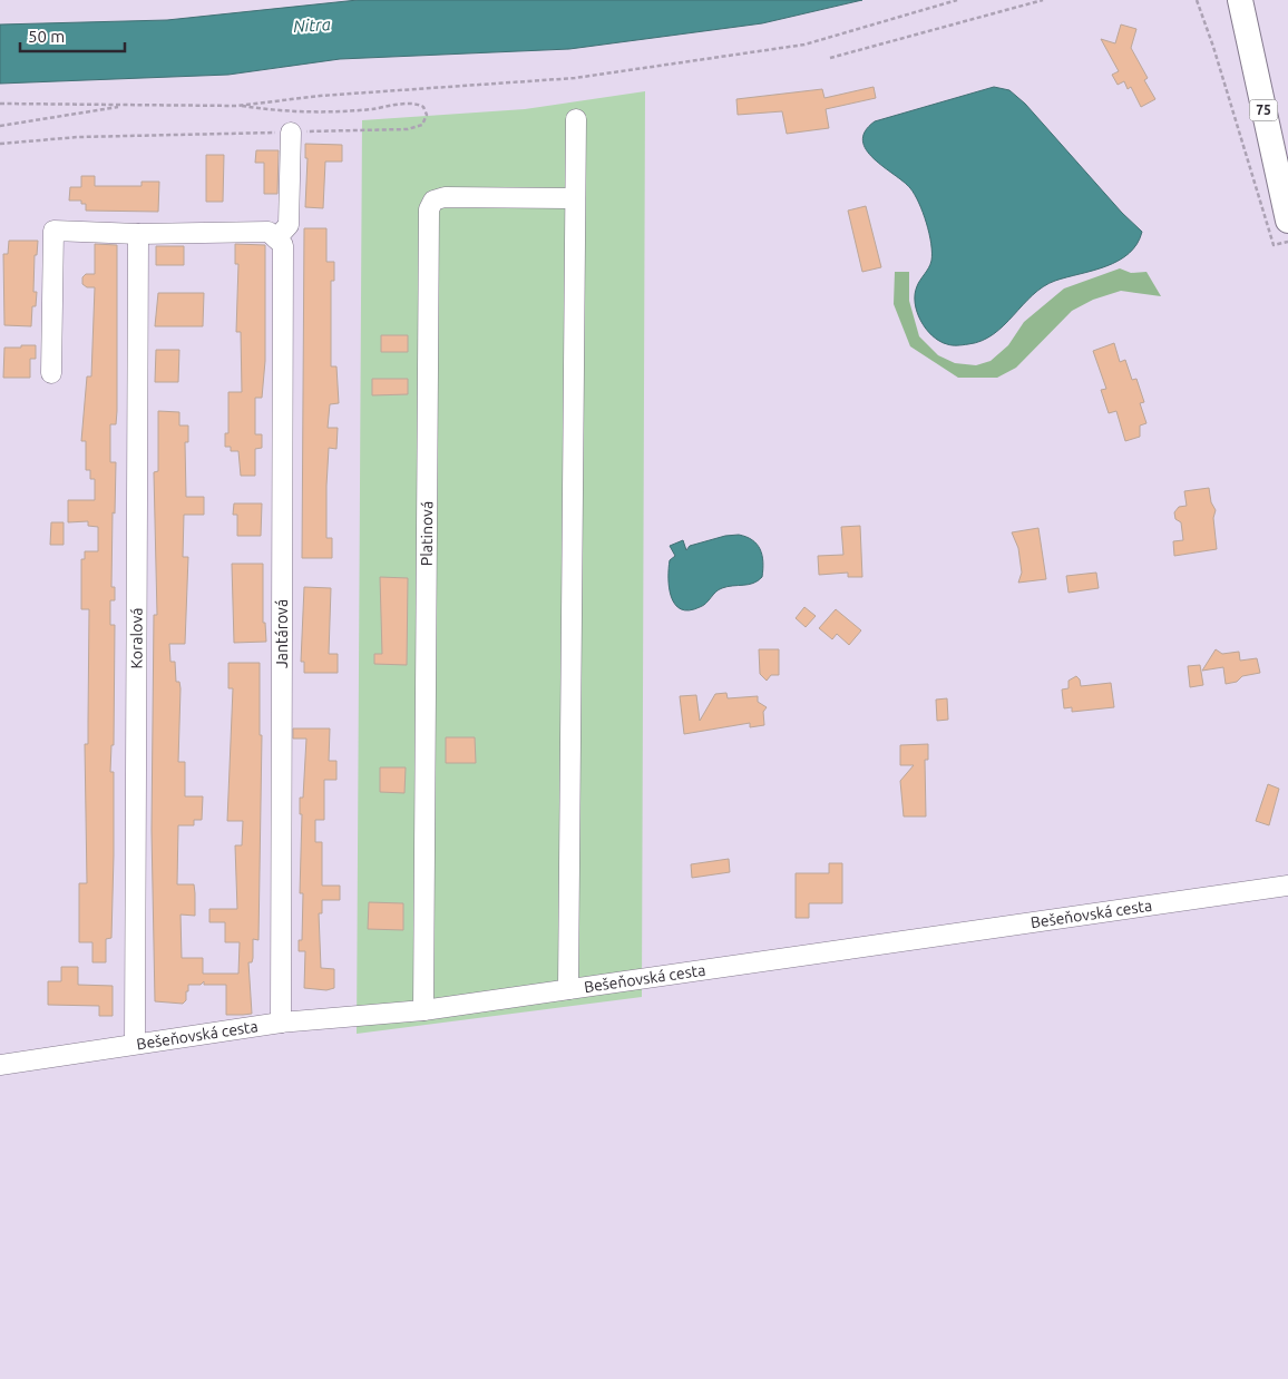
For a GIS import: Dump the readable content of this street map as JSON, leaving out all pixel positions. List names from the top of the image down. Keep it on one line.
{"streets":{"main road":["75"],"street":["Platinová","Jantárová","Koralová","Bešeňovská cesta"]},"crossings":[["Platinová","Bešeňovská cesta"],["Jantárová","Bešeňovská cesta"],["Koralová","Bešeňovská cesta"]],"water":["Nitra"],"scale_bar":"50 m"}
